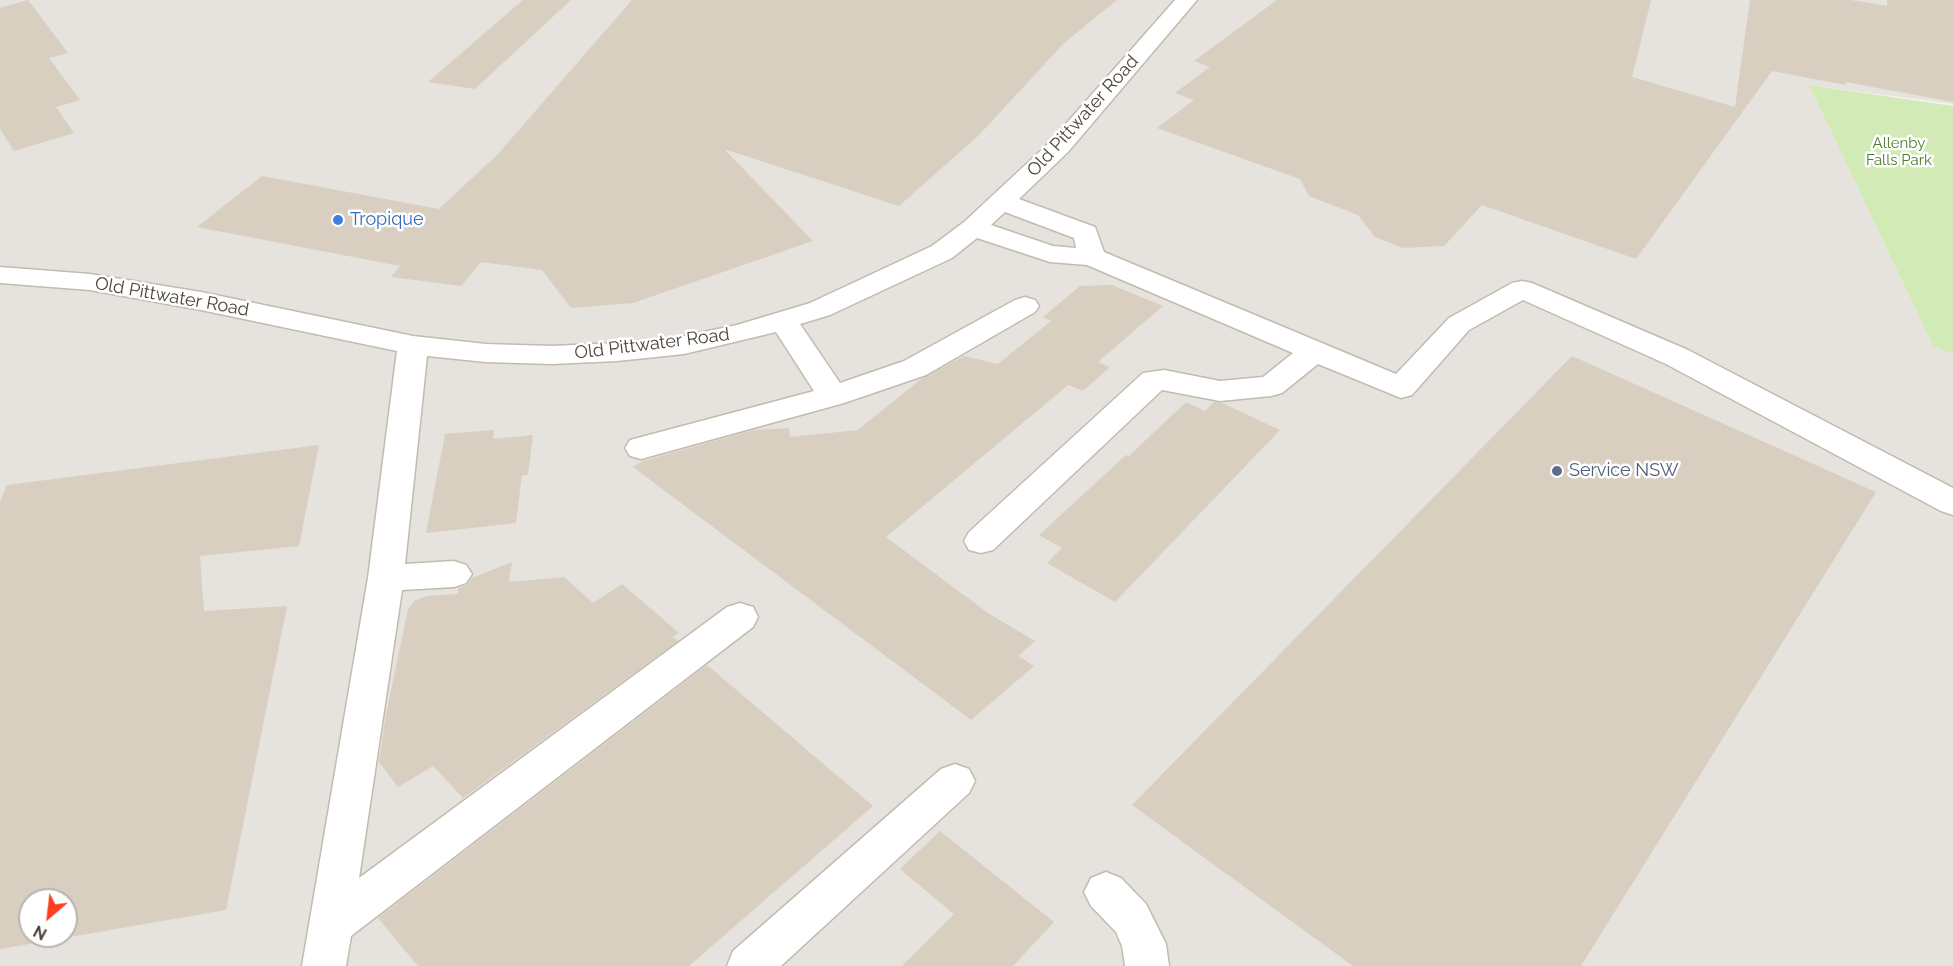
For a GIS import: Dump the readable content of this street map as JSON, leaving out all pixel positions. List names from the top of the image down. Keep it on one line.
{"streets":{"street":["Old Pittwater Road"]},"parks":["Allenby Falls Park"],"places":["Tropique","Service NSW"],"north":"bottom left"}
